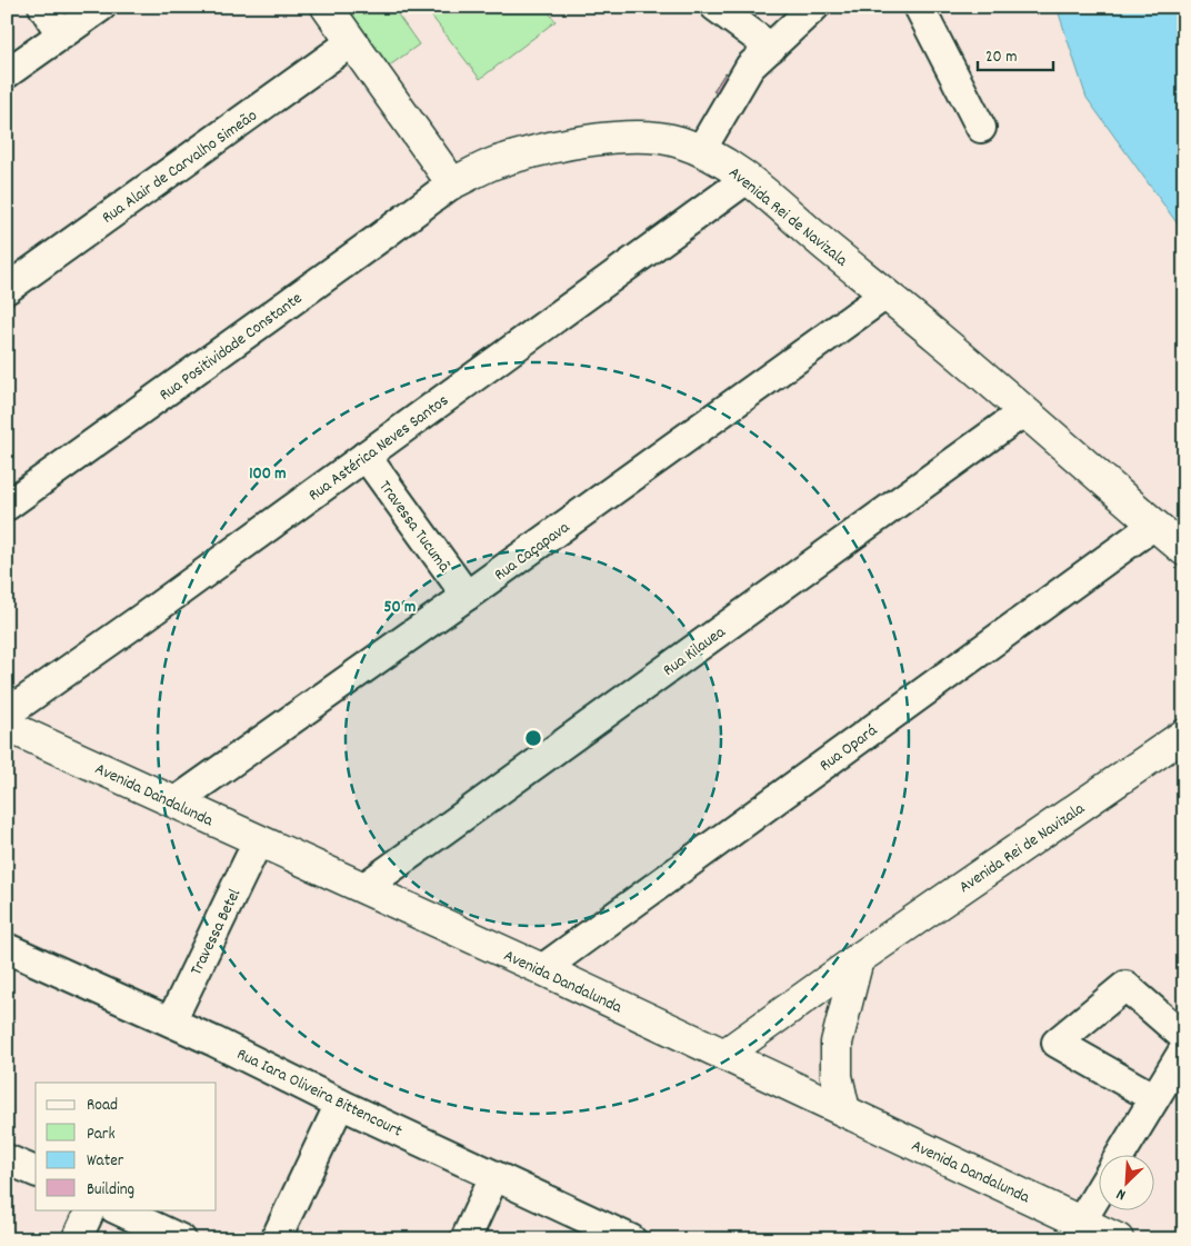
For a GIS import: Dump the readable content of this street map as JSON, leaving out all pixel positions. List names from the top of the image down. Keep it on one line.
{"streets":{"street":["Rua Alair de Carvalho Simeão","Avenida Rei de Navizala","Rua Positividade Constante","Rua Astérica Neves Santos","Travessa Tucumã","Rua Caçapava","Rua Kilauea","Rua Opará","Avenida Dandalunda","Travessa Betel","Rua Iara Oliveira Bittencourt"]},"crossings":[["Avenida Rei de Navizala","Rua Positividade Constante"],["Avenida Rei de Navizala","Rua Astérica Neves Santos"],["Avenida Rei de Navizala","Rua Caçapava"],["Avenida Rei de Navizala","Rua Kilauea"],["Avenida Rei de Navizala","Rua Opará"],["Avenida Rei de Navizala","Avenida Dandalunda"],["Rua Astérica Neves Santos","Travessa Tucumã"],["Travessa Tucumã","Rua Caçapava"],["Rua Caçapava","Avenida Dandalunda"],["Rua Kilauea","Avenida Dandalunda"],["Rua Opará","Avenida Dandalunda"],["Avenida Dandalunda","Travessa Betel"],["Travessa Betel","Rua Iara Oliveira Bittencourt"]],"legend":["Road","Park","Water","Building"],"scale_bar":"20 m","north":"bottom left","rings":["100 m","50 m"]}
